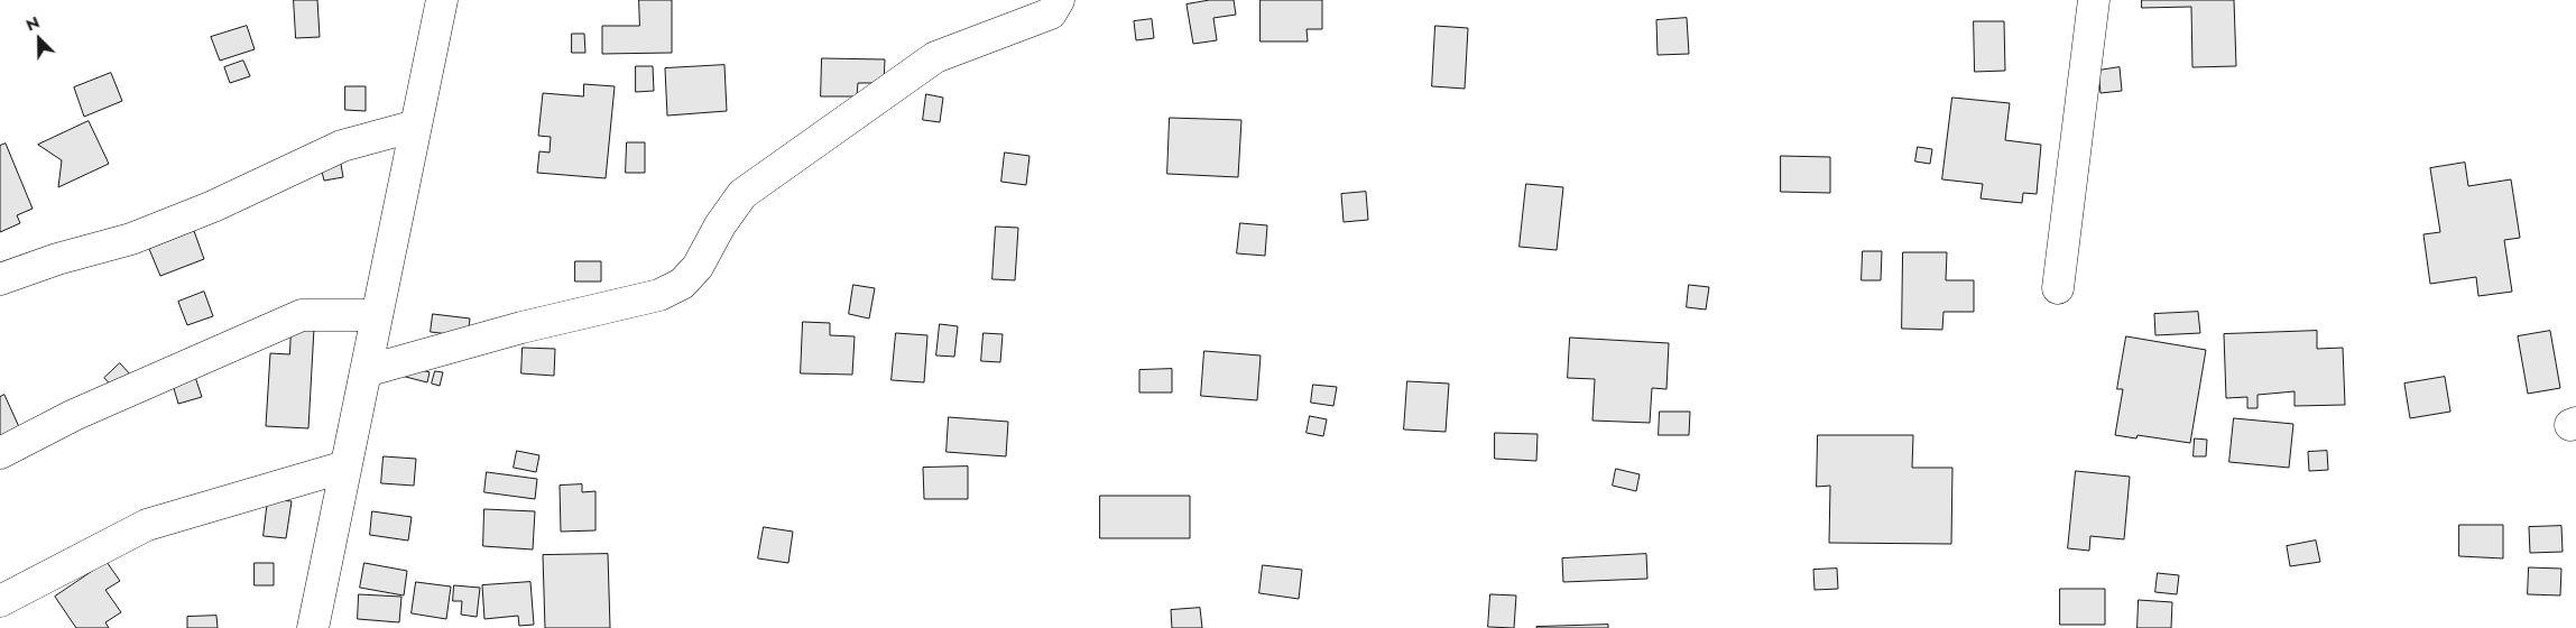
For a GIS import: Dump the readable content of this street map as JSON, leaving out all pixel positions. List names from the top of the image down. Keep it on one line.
{"north":"top left"}
